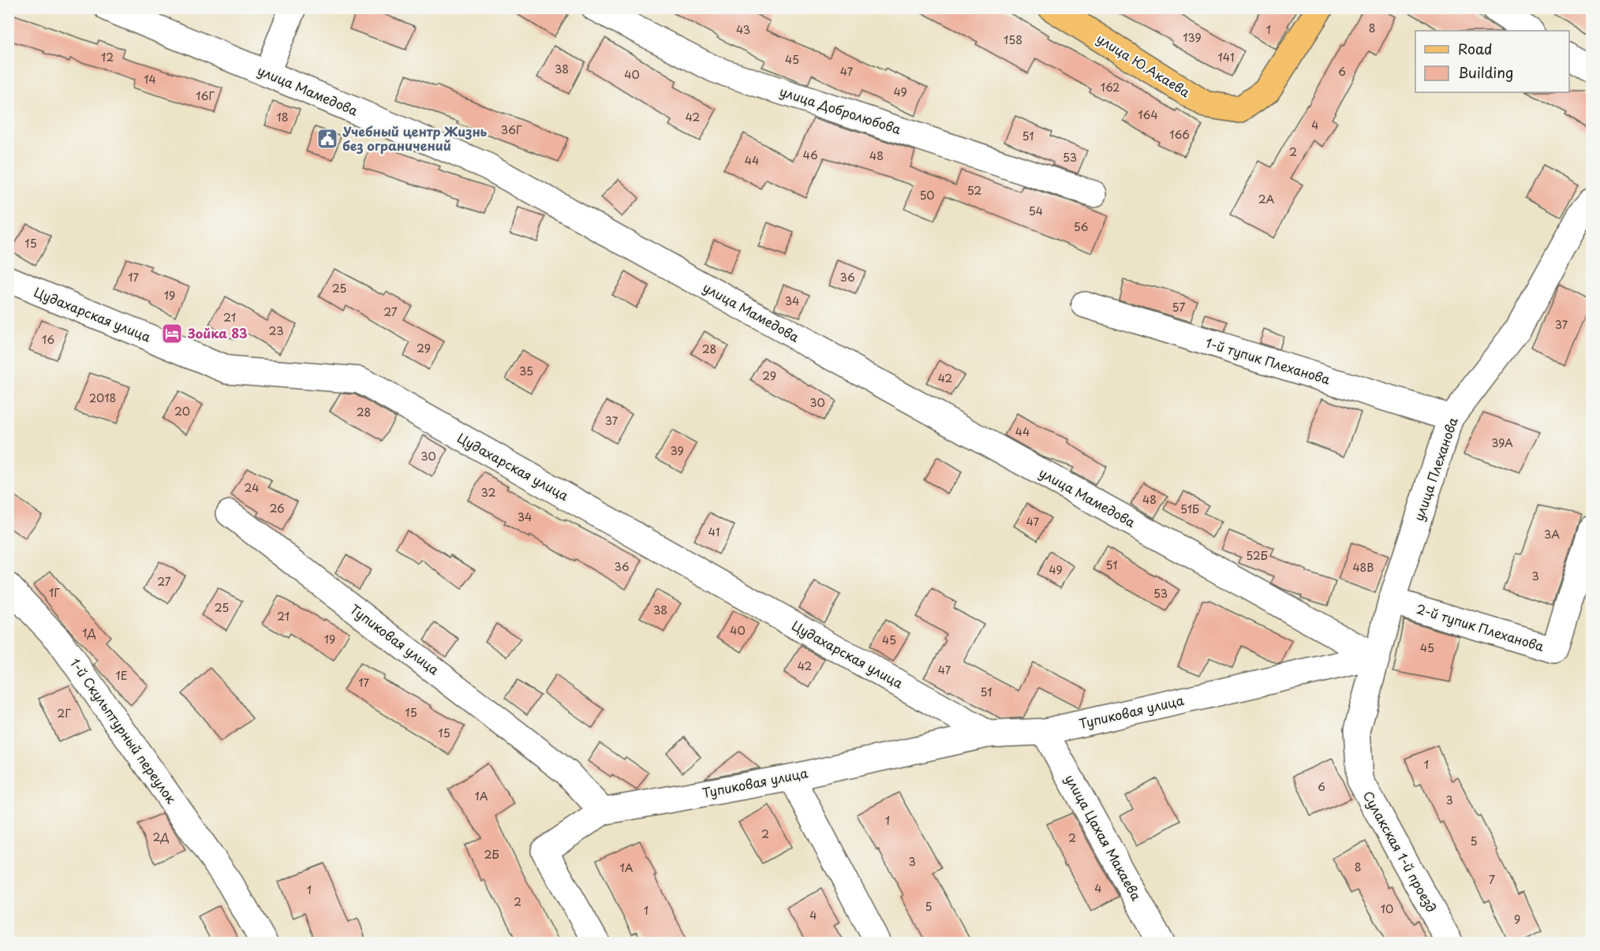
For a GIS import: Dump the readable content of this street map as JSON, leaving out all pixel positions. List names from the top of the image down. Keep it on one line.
{"streets":{"main road":["улица Ю.Акаева"],"street":["улица Мамедова","улица Добролюбова","Цудахарская улица","1-й тупик Плеханова","улица Плеханова","2-й тупик Плеханова","Тупиковая улица","1-й Скульптурный переулок","улица Цахая Макаева","Сулакская 1-й проезд"]},"crossings":[["улица Мамедова","улица Плеханова"],["улица Мамедова","Тупиковая улица"],["улица Мамедова","Сулакская 1-й проезд"],["Цудахарская улица","Тупиковая улица"],["1-й тупик Плеханова","улица Плеханова"],["улица Плеханова","2-й тупик Плеханова"],["улица Плеханова","Тупиковая улица"],["улица Плеханова","Сулакская 1-й проезд"],["Тупиковая улица","улица Цахая Макаева"],["Тупиковая улица","Сулакская 1-й проезд"]],"places":{"public building":["Учебный центр Жизнь без ограничений"],"hotel":["Зойка 83"]},"house_numbers":["8","43","1","139","158","12","141","45","38","47","6","40","14","162","49","16Г","164","18","42","4","36Г","166","51","2","46","48","53","44","52","50","2А","54","56","15","17","36","25","19","34","57","27","21","37","23","16","29","28","35","29","42","2018","30","20","28","37","44","39А","39","30","24","32","48","26","51Б","34","47","41","3А","52Б","51","36","48В","49","3","27","1Г","53","25","38","21","40","1Д","19","45","45","42","47","1Е","17","51","15","2Г","15","1","6","1А","3","1","2","2Д","2","5","2Б","3","8","1А","7","4","1","2","5","10","1","4","9"],"legend":["Road","Building"]}
